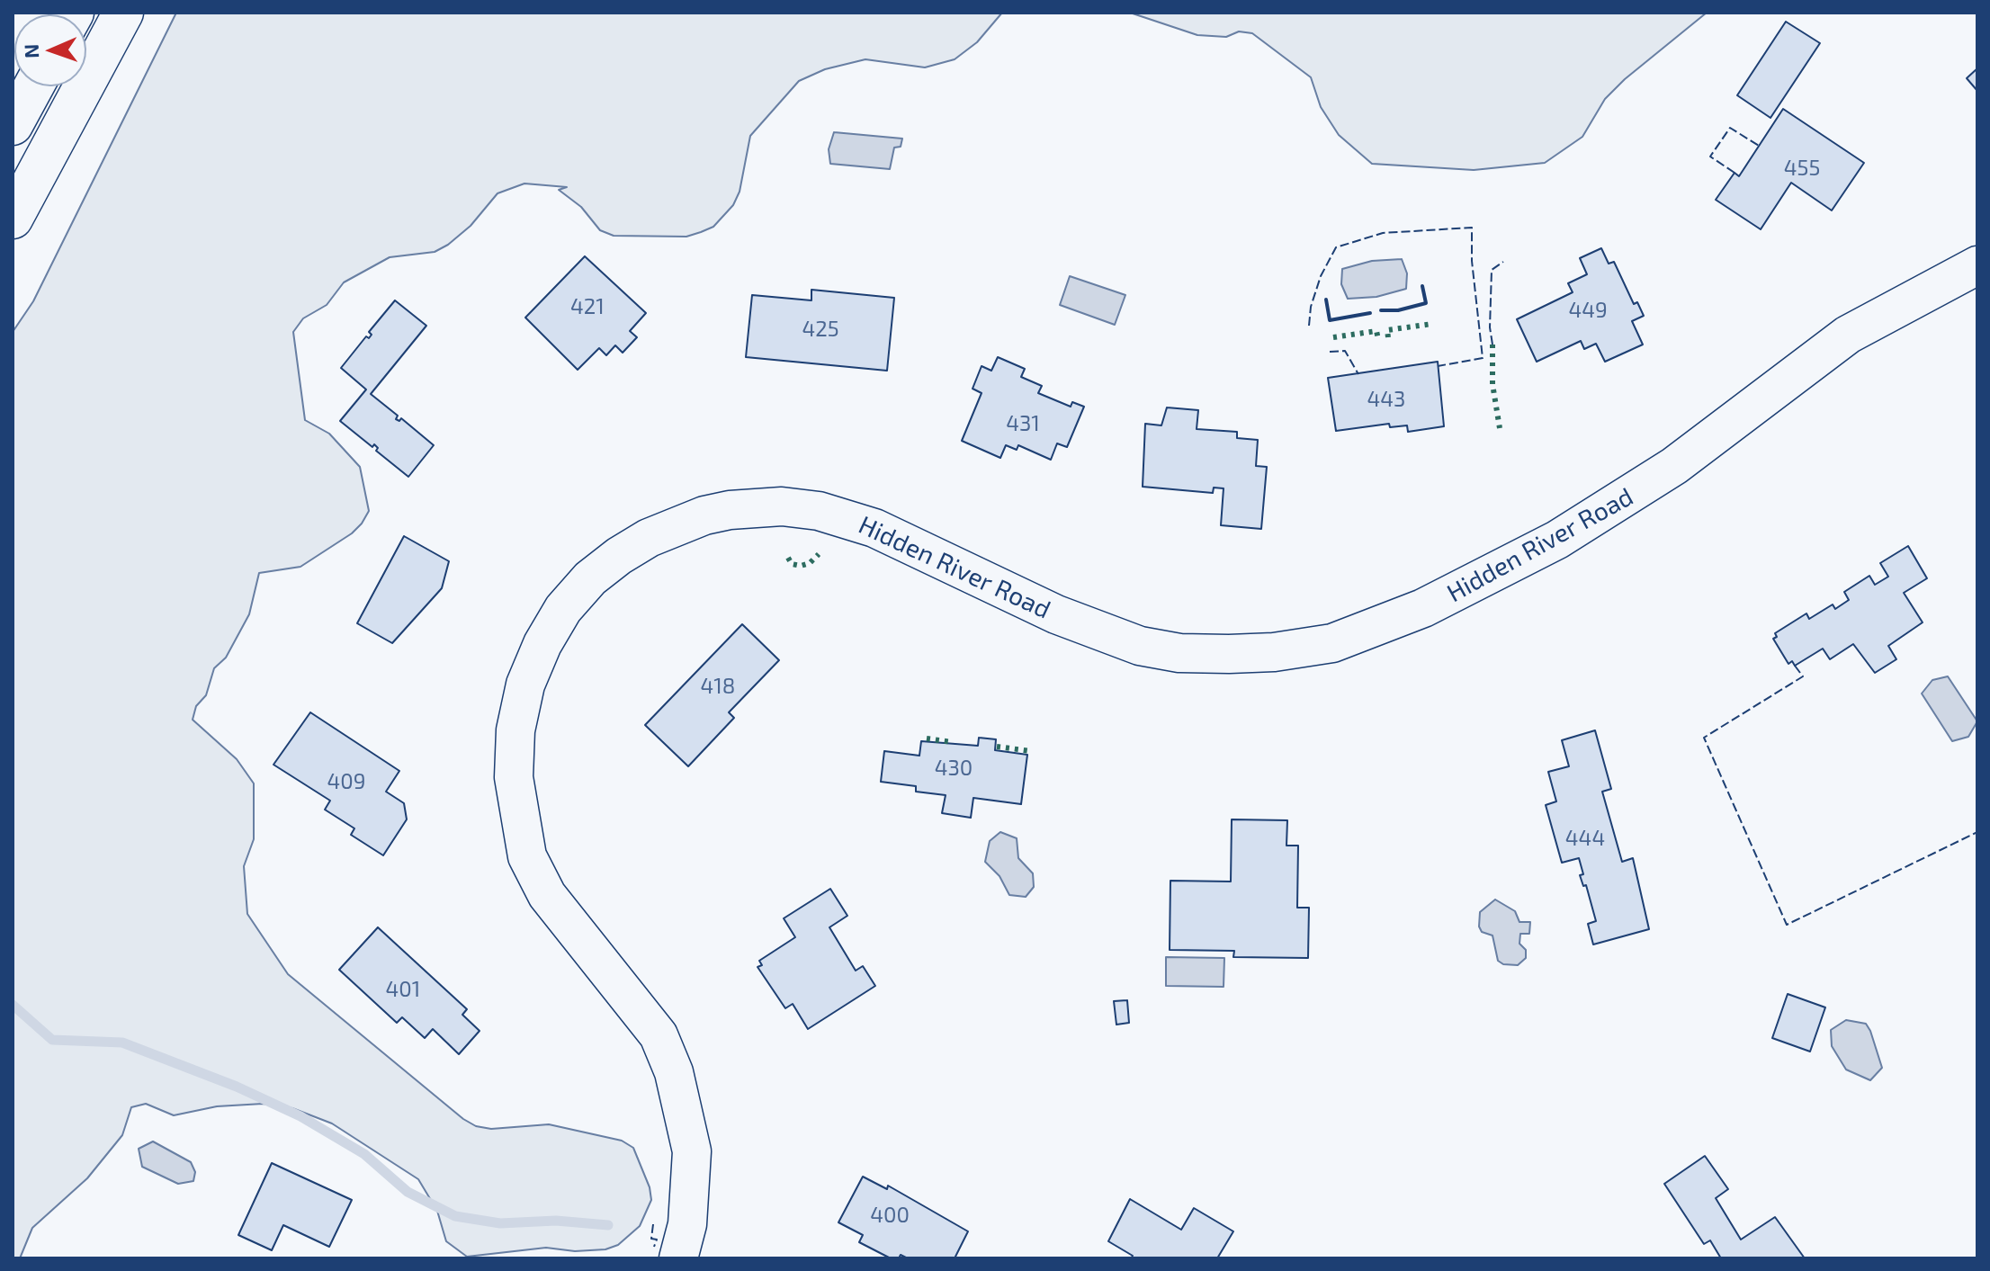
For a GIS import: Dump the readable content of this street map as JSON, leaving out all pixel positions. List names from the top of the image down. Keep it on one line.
{"streets":{"street":["Hidden River Road"]},"house_numbers":["455","421","449","425","443","431","418","430","409","444","401","400"],"north":"left"}
